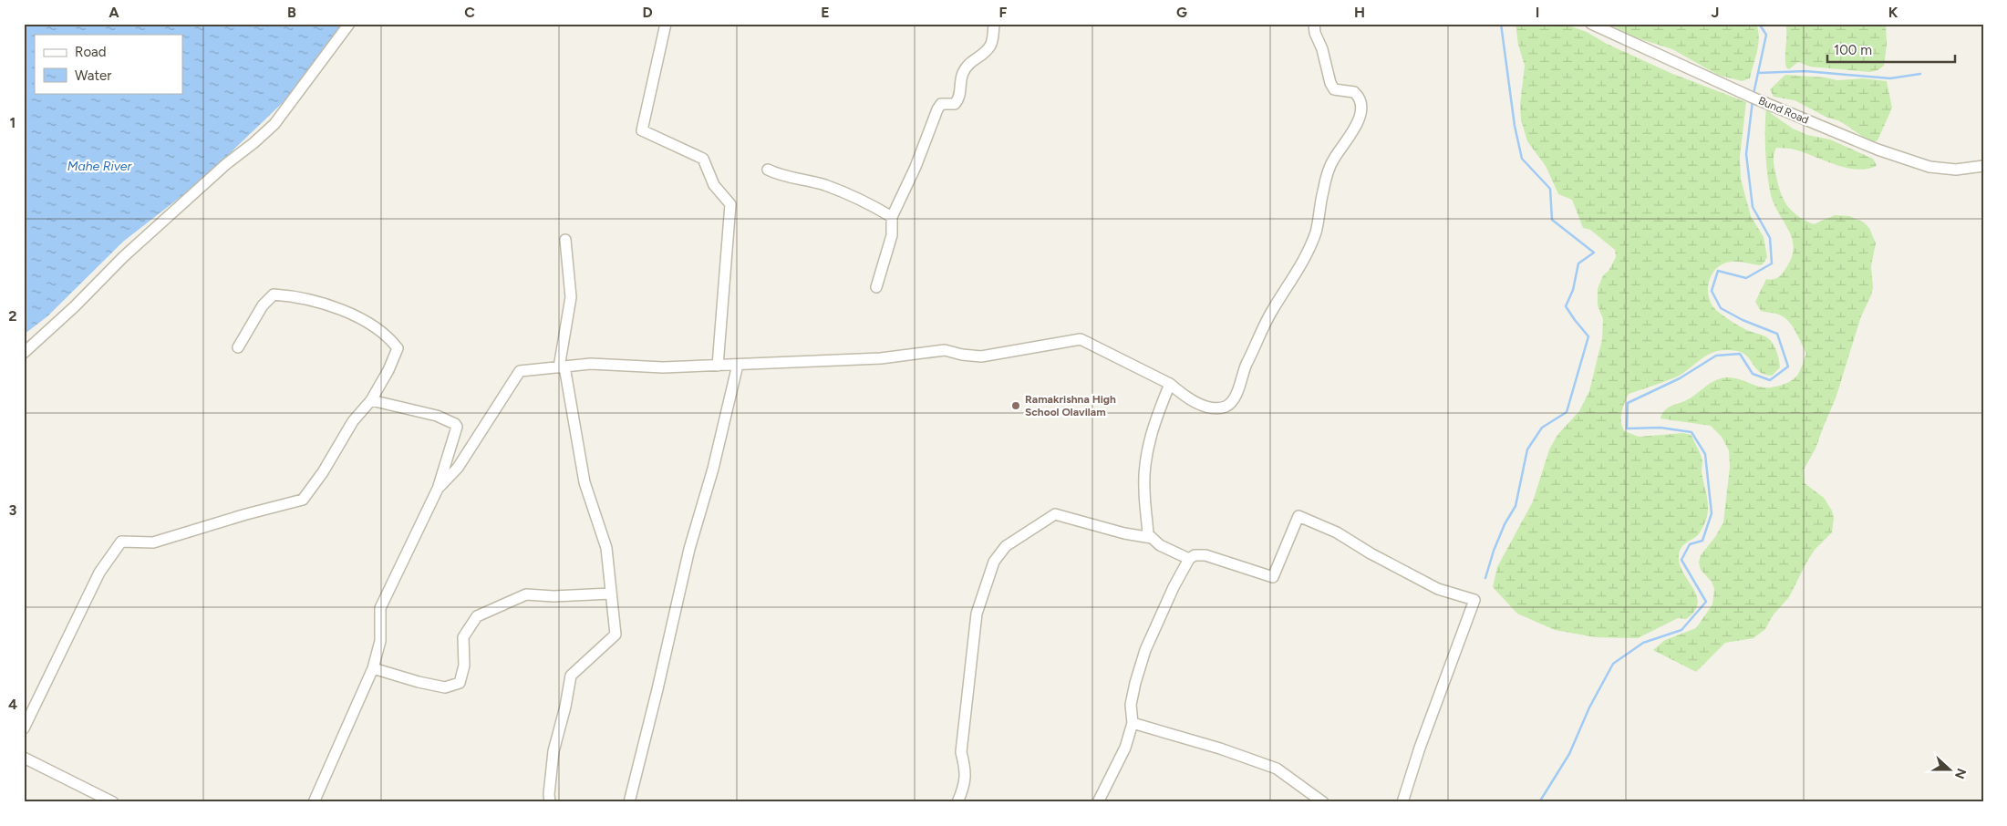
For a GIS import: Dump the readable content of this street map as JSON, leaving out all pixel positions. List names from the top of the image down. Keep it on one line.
{"streets":{"street":["Bund Road"]},"water":["Mahe River"],"places":["Ramakrishna High School Olavilam"],"legend":["Road","Water"],"scale_bar":"100 m","north":"right","grid":{"columns":["A","B","C","D","E","F","G","H","I","J","K"],"rows":["1","2","3","4"]}}
